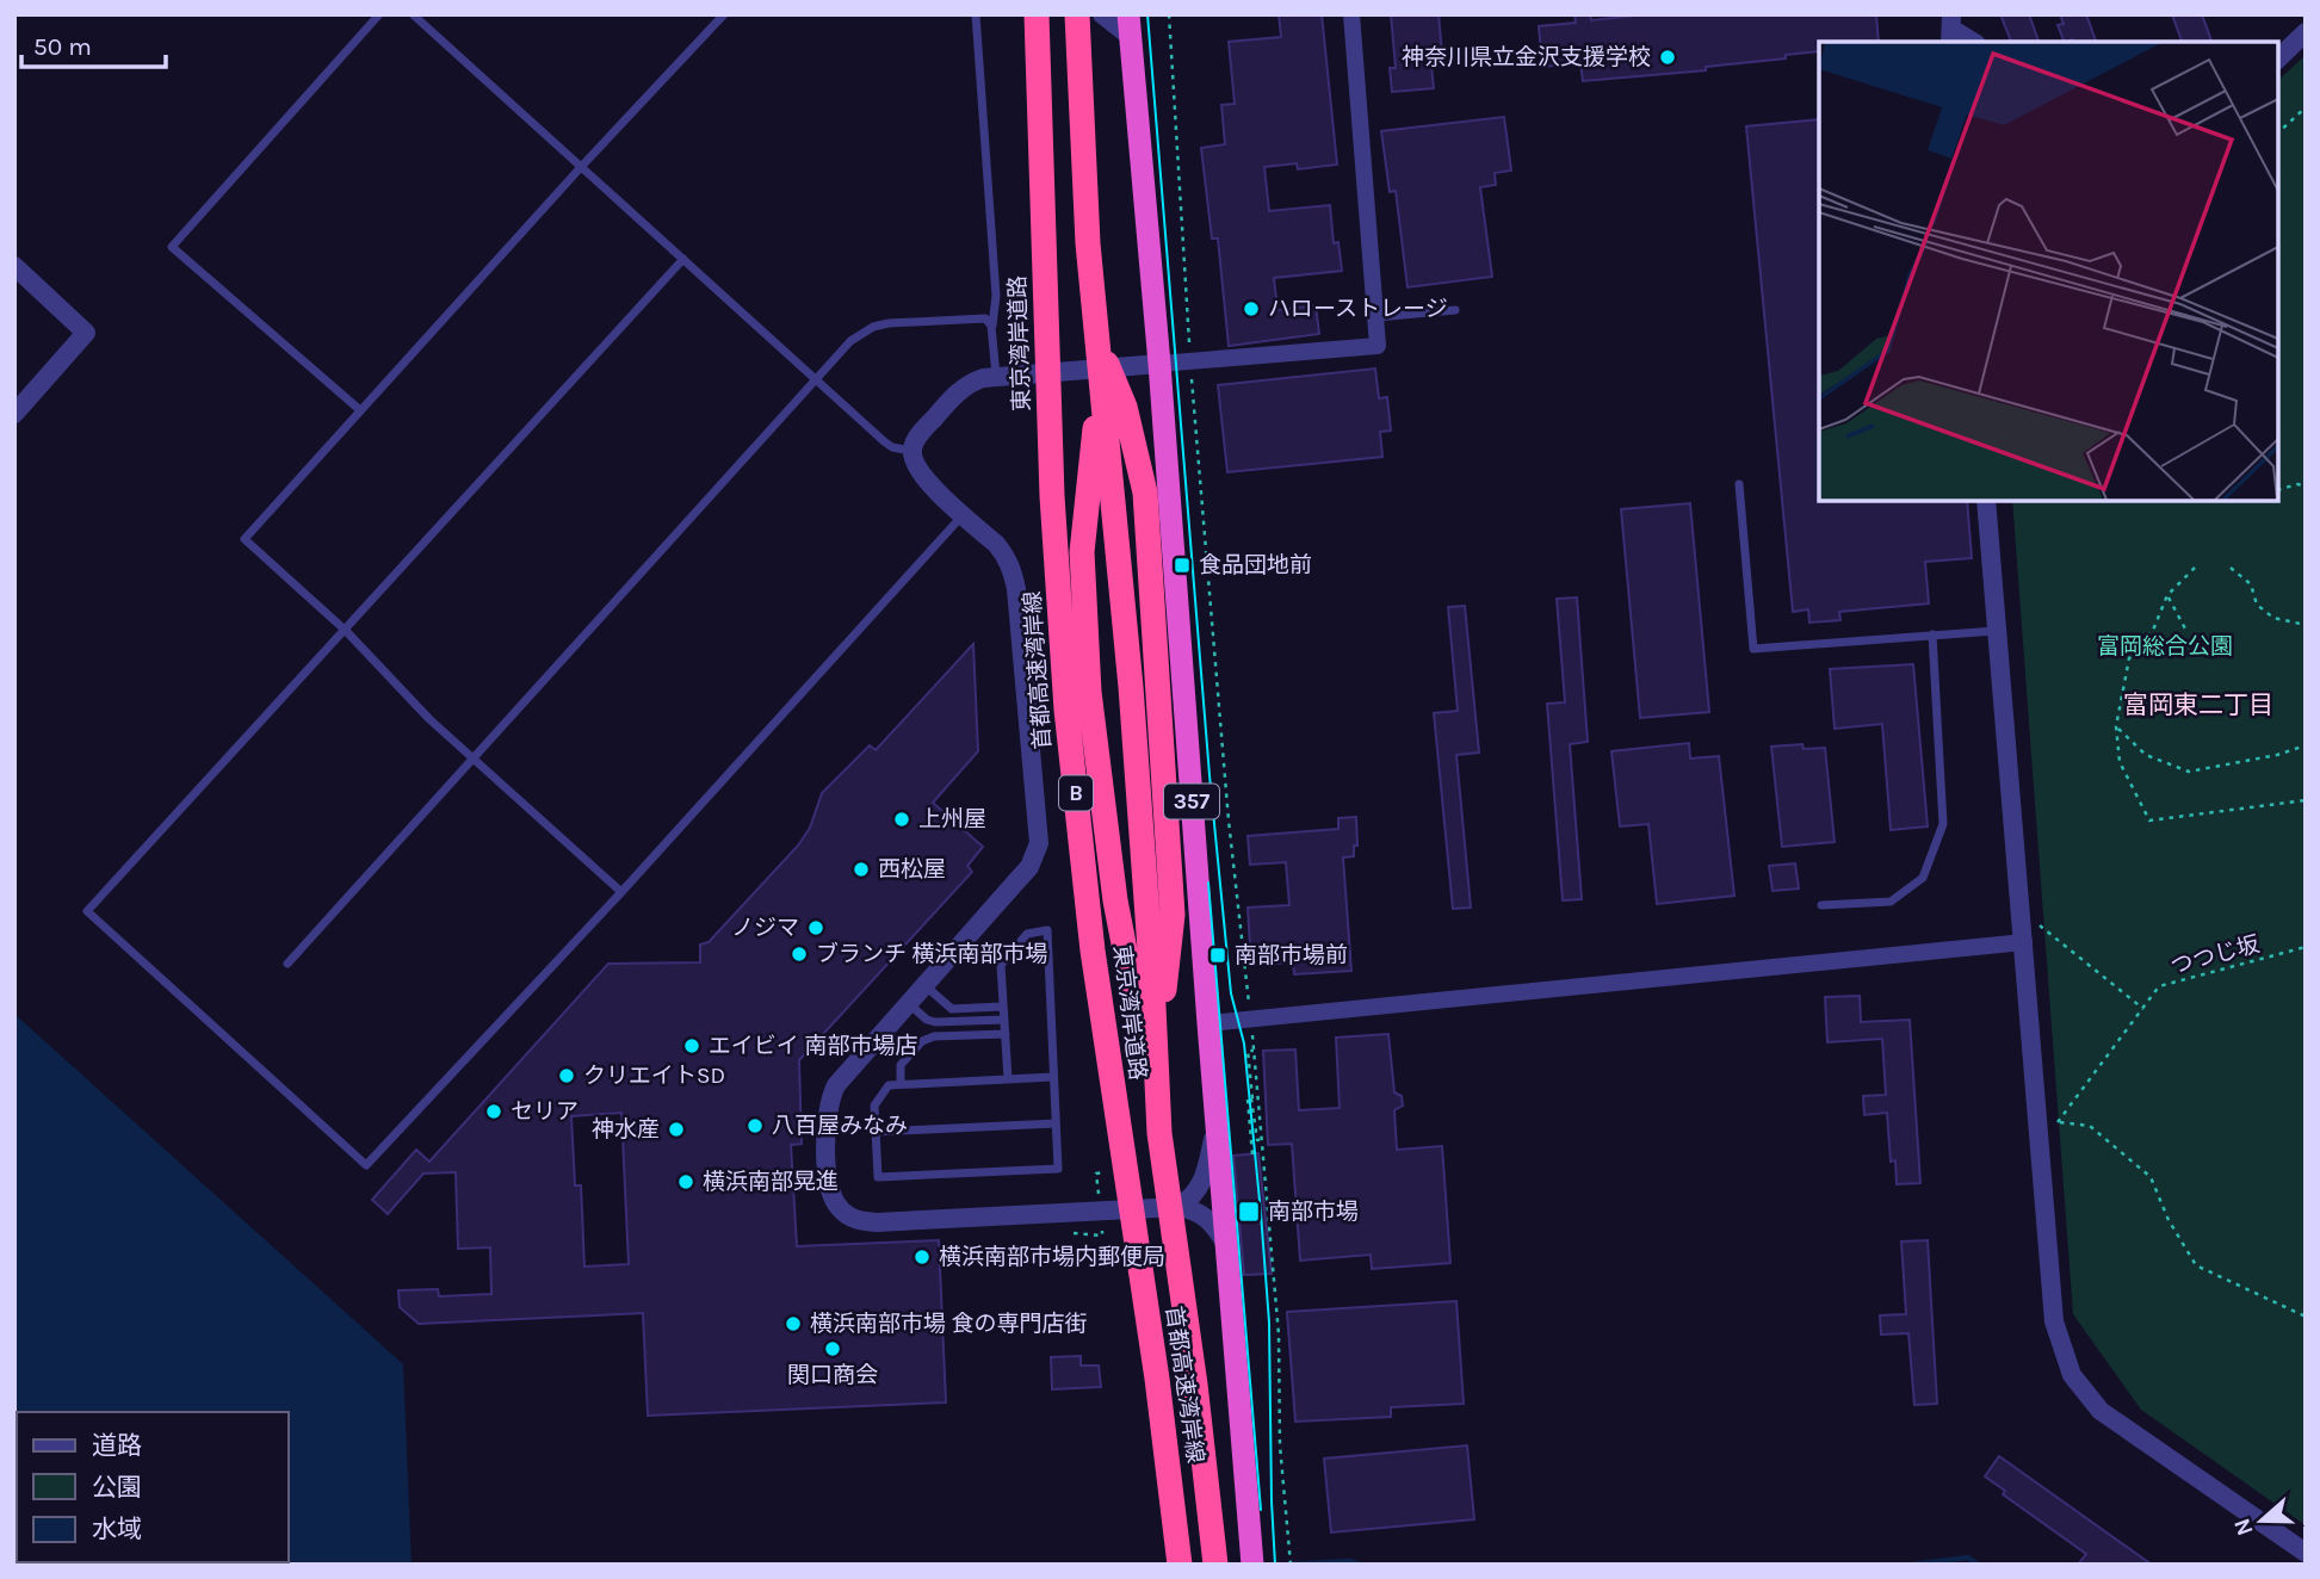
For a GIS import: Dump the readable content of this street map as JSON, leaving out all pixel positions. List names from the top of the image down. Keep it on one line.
{"streets":{"highway":["東京湾岸道路","首都高速湾岸線","B","357"],"path":["つつじ坂"]},"crossings":[["東京湾岸道路","首都高速湾岸線"]],"districts":["富岡東二丁目"],"parks":["富岡総合公園"],"places":{"other":["神奈川県立金沢支援学校","ハローストレージ","上州屋","西松屋","ノジマ","ブランチ 横浜南部市場","エイビイ 南部市場店","クリエイトSD","セリア","八百屋みなみ","神水産","横浜南部晃進","横浜南部市場内郵便局","横浜南部市場 食の専門店街","関口商会"],"transit":["食品団地前","南部市場前","南部市場"]},"legend":["道路","公園","水域"],"scale_bar":"50 m","north":"left"}
